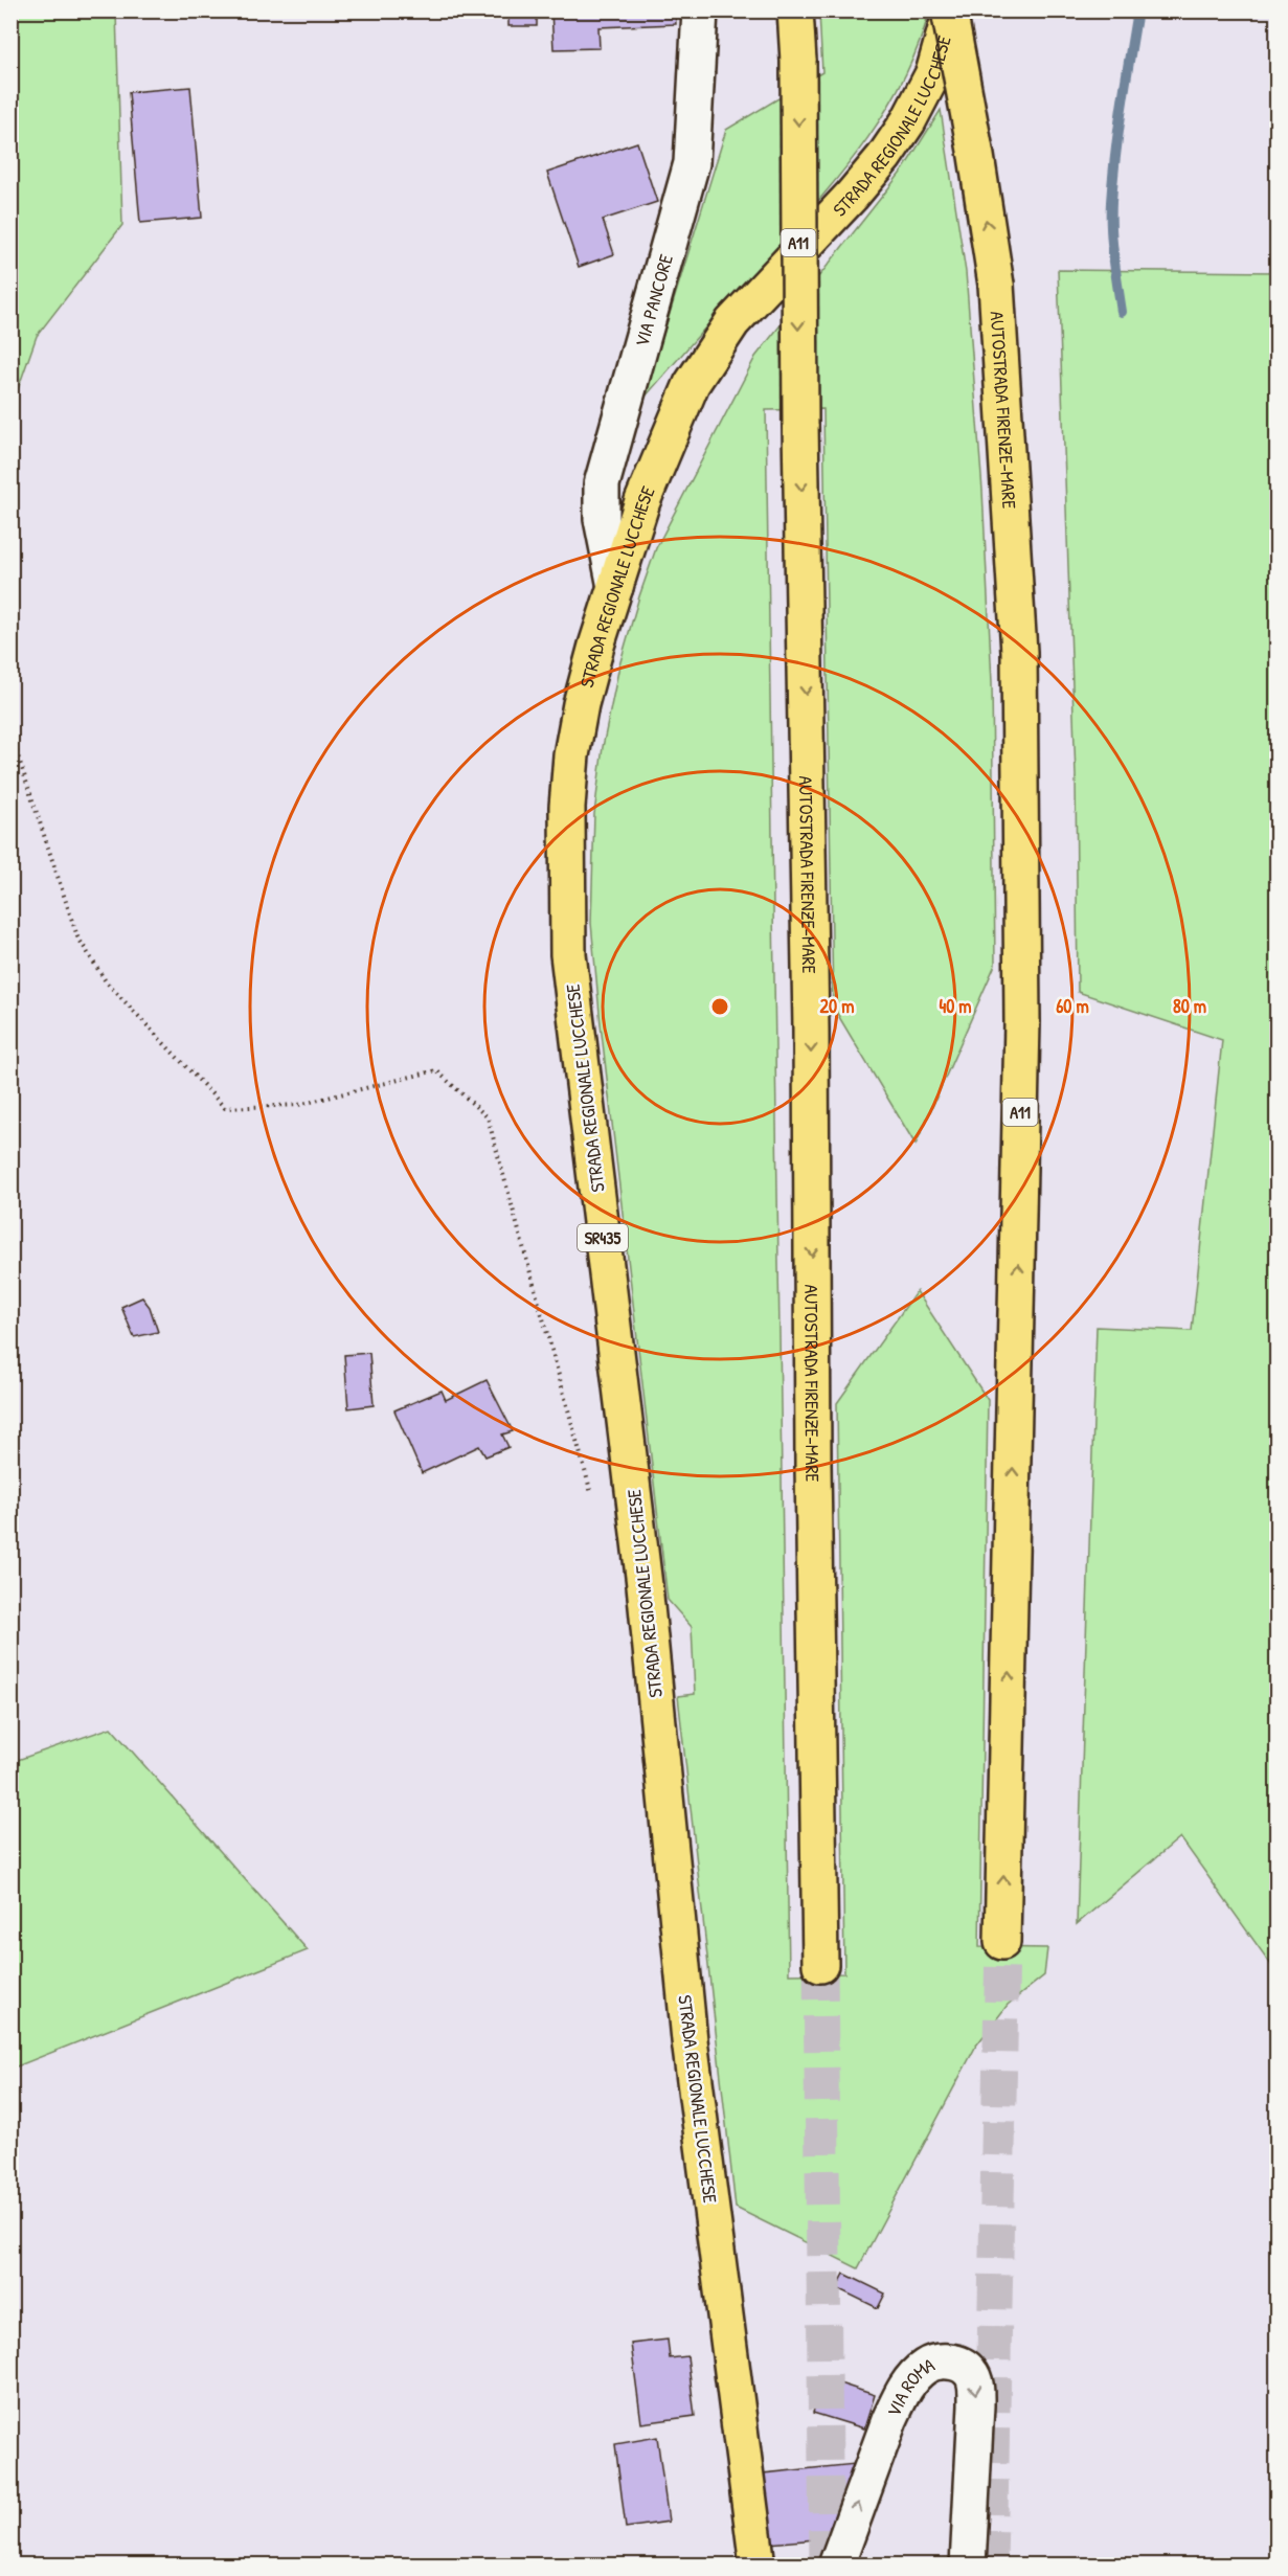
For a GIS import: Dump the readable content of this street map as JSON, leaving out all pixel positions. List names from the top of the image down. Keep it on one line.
{"streets":{"main road":["STRADA REGIONALE LUCCHESE","A11","AUTOSTRADA FIRENZE-MARE","SR435"],"street":["VIA PANCORE","VIA ROMA"]},"crossings":[["STRADA REGIONALE LUCCHESE","VIA PANCORE"],["STRADA REGIONALE LUCCHESE","AUTOSTRADA FIRENZE-MARE"]],"rings":["20 m","40 m","60 m","80 m"]}
